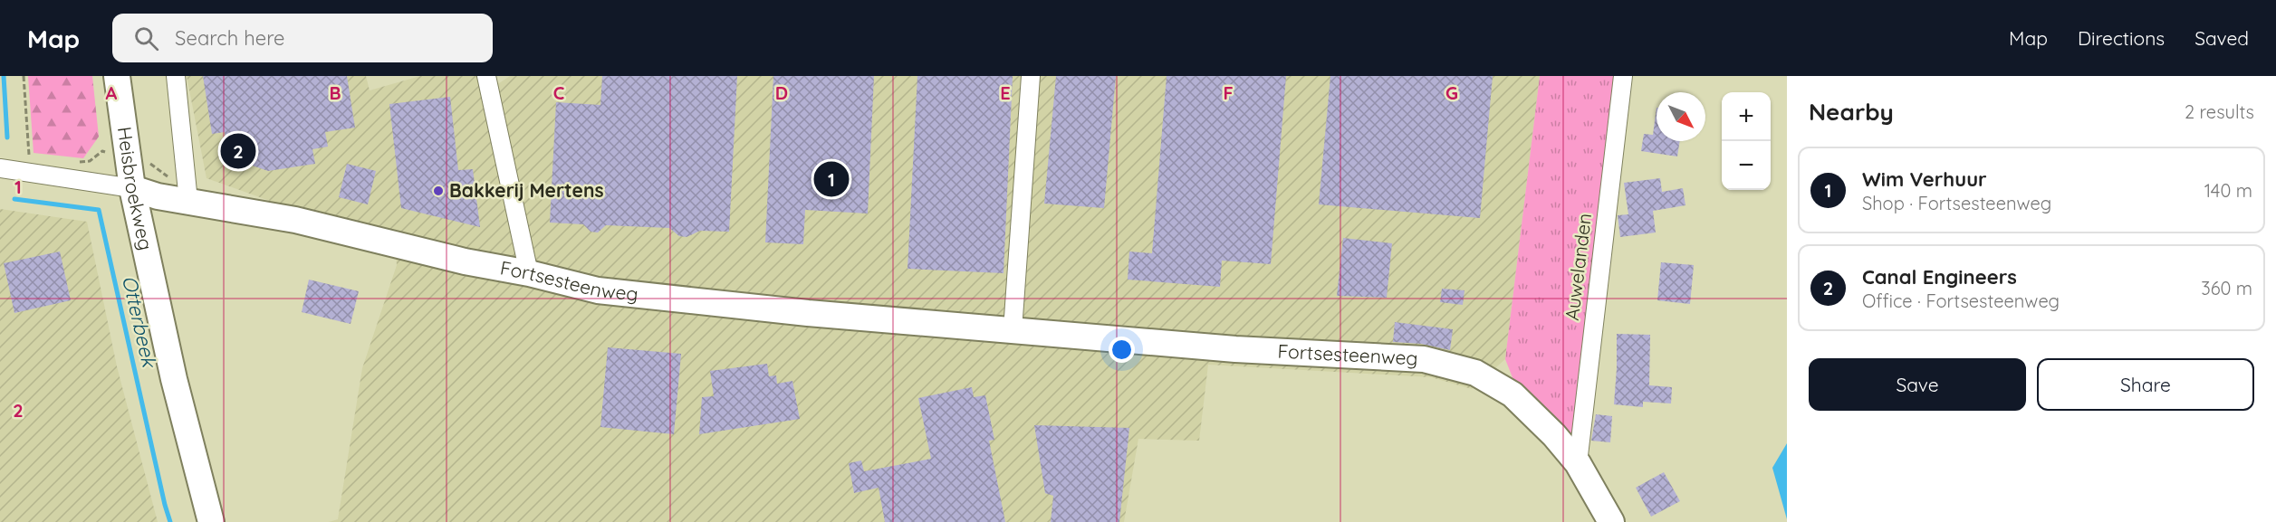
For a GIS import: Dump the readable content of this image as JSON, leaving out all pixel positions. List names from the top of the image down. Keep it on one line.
{"streets":{"street":["Heisbroekweg","Auwelanden","Fortsesteenweg"]},"crossings":[["Heisbroekweg","Fortsesteenweg"],["Auwelanden","Fortsesteenweg"]],"water":["Otterbeek"],"places":["Bakkerij Mertens"],"north":"bottom right","page":{"header":"Map","search":"Search here","nav":["Map","Directions","Saved"],"heading":["Nearby","2 results"],"map_buttons":["+","−"],"pins":["2","1"],"list":[{"mark":"1","name":"Wim Verhuur","note":"Shop · Fortsesteenweg","value":"140 m"},{"mark":"2","name":"Canal Engineers","note":"Office · Fortsesteenweg","value":"360 m"}],"buttons":["Save","Share"]},"grid":{"columns":["A","B","C","D","E","F","G"],"rows":["1","2"]}}
